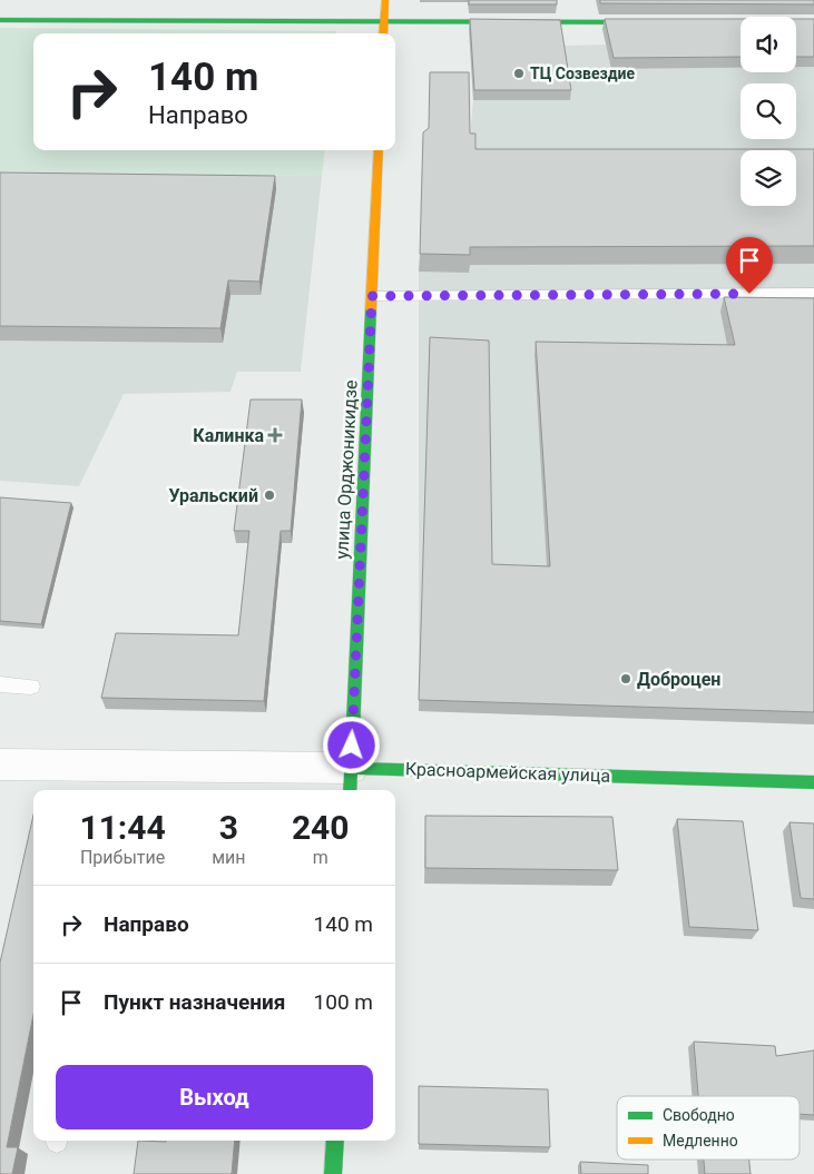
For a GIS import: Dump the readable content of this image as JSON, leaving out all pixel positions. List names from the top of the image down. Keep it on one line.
{"streets":{"main road":["улица Орджоникидзе","Красноармейская улица"]},"crossings":[["улица Орджоникидзе","Красноармейская улица"]],"places":{"other":["ТЦ Созвездие","Уральский","Доброцен"],"health":["Калинка"]},"legend":["Свободно","Медленно"],"page":{"turn":["140 m","Направо"],"eta":["11:44","Прибытие","3","мин","240","m"],"list":[{"name":"Направо","value":"140 m"},{"name":"Пункт назначения","value":"100 m"}],"buttons":"Выход"}}
